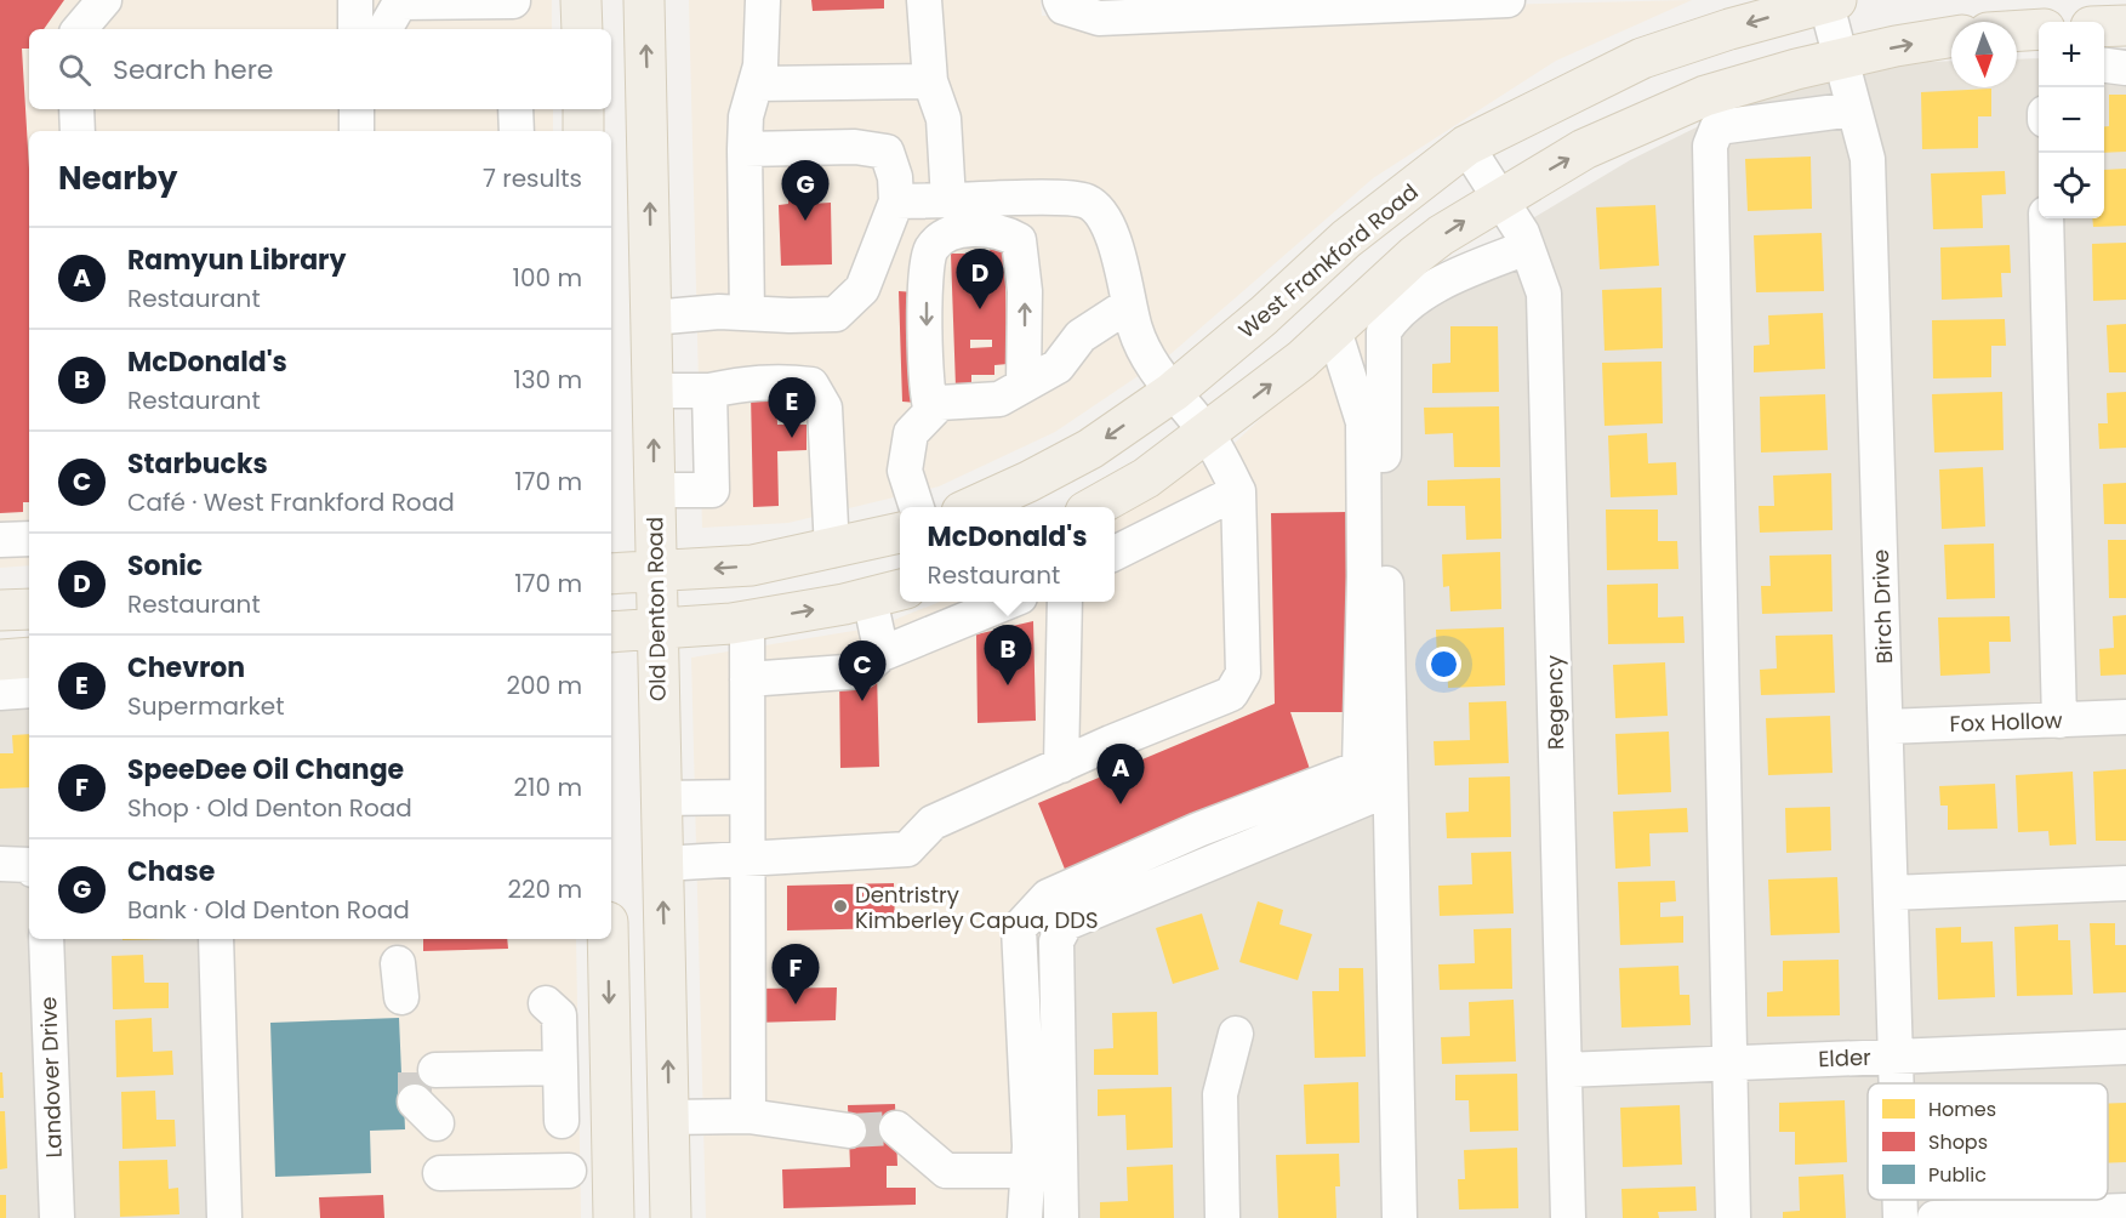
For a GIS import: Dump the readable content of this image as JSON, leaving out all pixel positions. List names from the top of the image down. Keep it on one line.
{"streets":{"main road":["West Frankford Road","Old Denton Road"],"street":["Birch Drive","Regency","Fox Hollow","Elder","Landover Drive"]},"crossings":[["West Frankford Road","Birch Drive"],["West Frankford Road","Regency"],["Birch Drive","Fox Hollow"],["Birch Drive","Elder"],["Regency","Elder"]],"places":["Dentristry Kimberley Capua, DDS"],"legend":["Homes","Shops","Public"],"north":"bottom","page":{"map_buttons":["+","−"],"search":"Search here","heading":["Nearby","7 results"],"pins":["G","D","E","B","C","A","F"],"list":[{"mark":"A","name":"Ramyun Library","note":"Restaurant","value":"100 m"},{"mark":"B","name":"McDonald's","note":"Restaurant","value":"130 m"},{"mark":"C","name":"Starbucks","note":"Café · West Frankford Road","value":"170 m"},{"mark":"D","name":"Sonic","note":"Restaurant","value":"170 m"},{"mark":"E","name":"Chevron","note":"Supermarket","value":"200 m"},{"mark":"F","name":"SpeeDee Oil Change","note":"Shop · Old Denton Road","value":"210 m"},{"mark":"G","name":"Chase","note":"Bank · Old Denton Road","value":"220 m"}],"popup":["McDonald's","Restaurant"]}}
